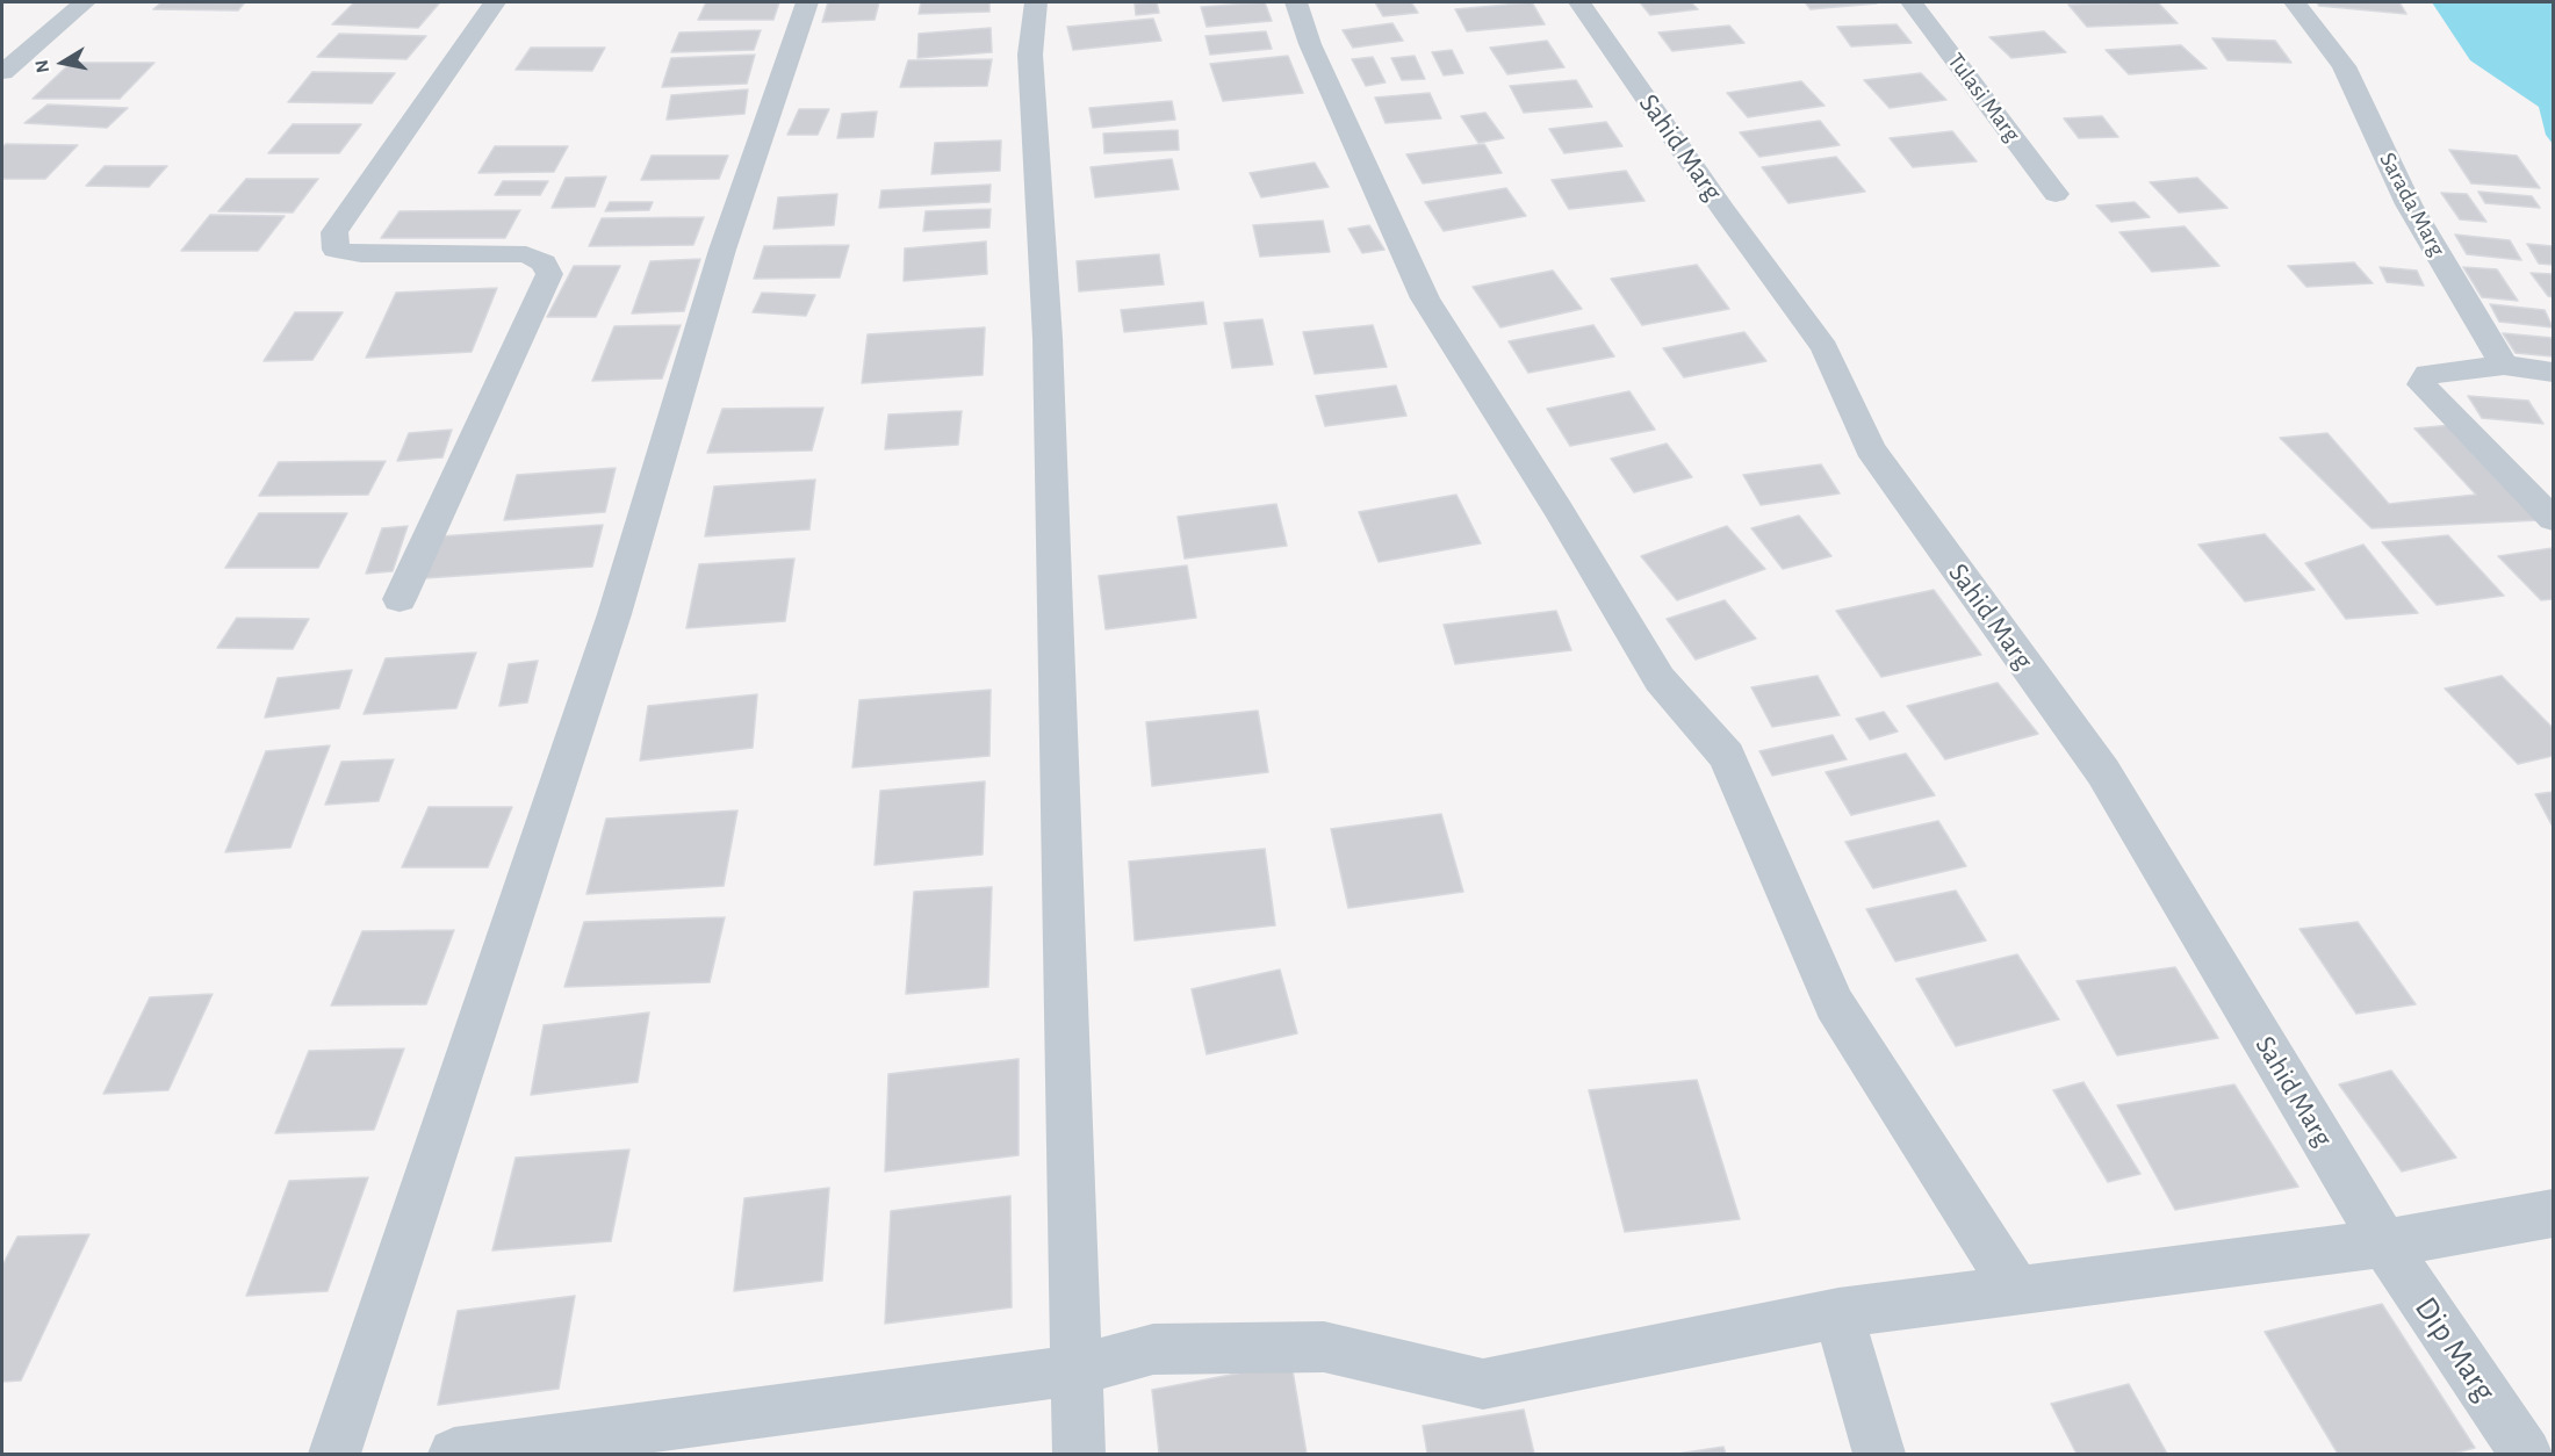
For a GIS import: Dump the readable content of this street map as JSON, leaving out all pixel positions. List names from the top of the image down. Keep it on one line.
{"streets":{"street":["Tulasi Marg","Sahid Marg","Sarada Marg","Dip Marg"]},"crossings":[["Sahid Marg","Dip Marg"]],"north":"left"}
